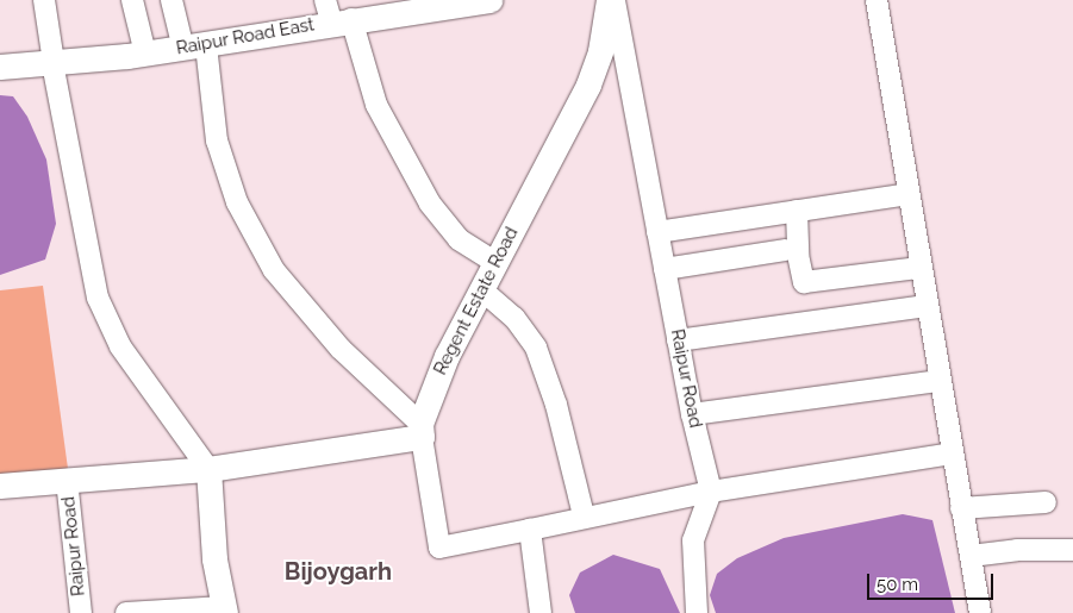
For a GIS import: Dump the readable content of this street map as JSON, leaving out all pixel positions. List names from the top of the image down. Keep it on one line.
{"streets":{"street":["Raipur Road East","Regent Estate Road","Raipur Road"]},"districts":["Bijoygarh"],"scale_bar":"50 m"}
